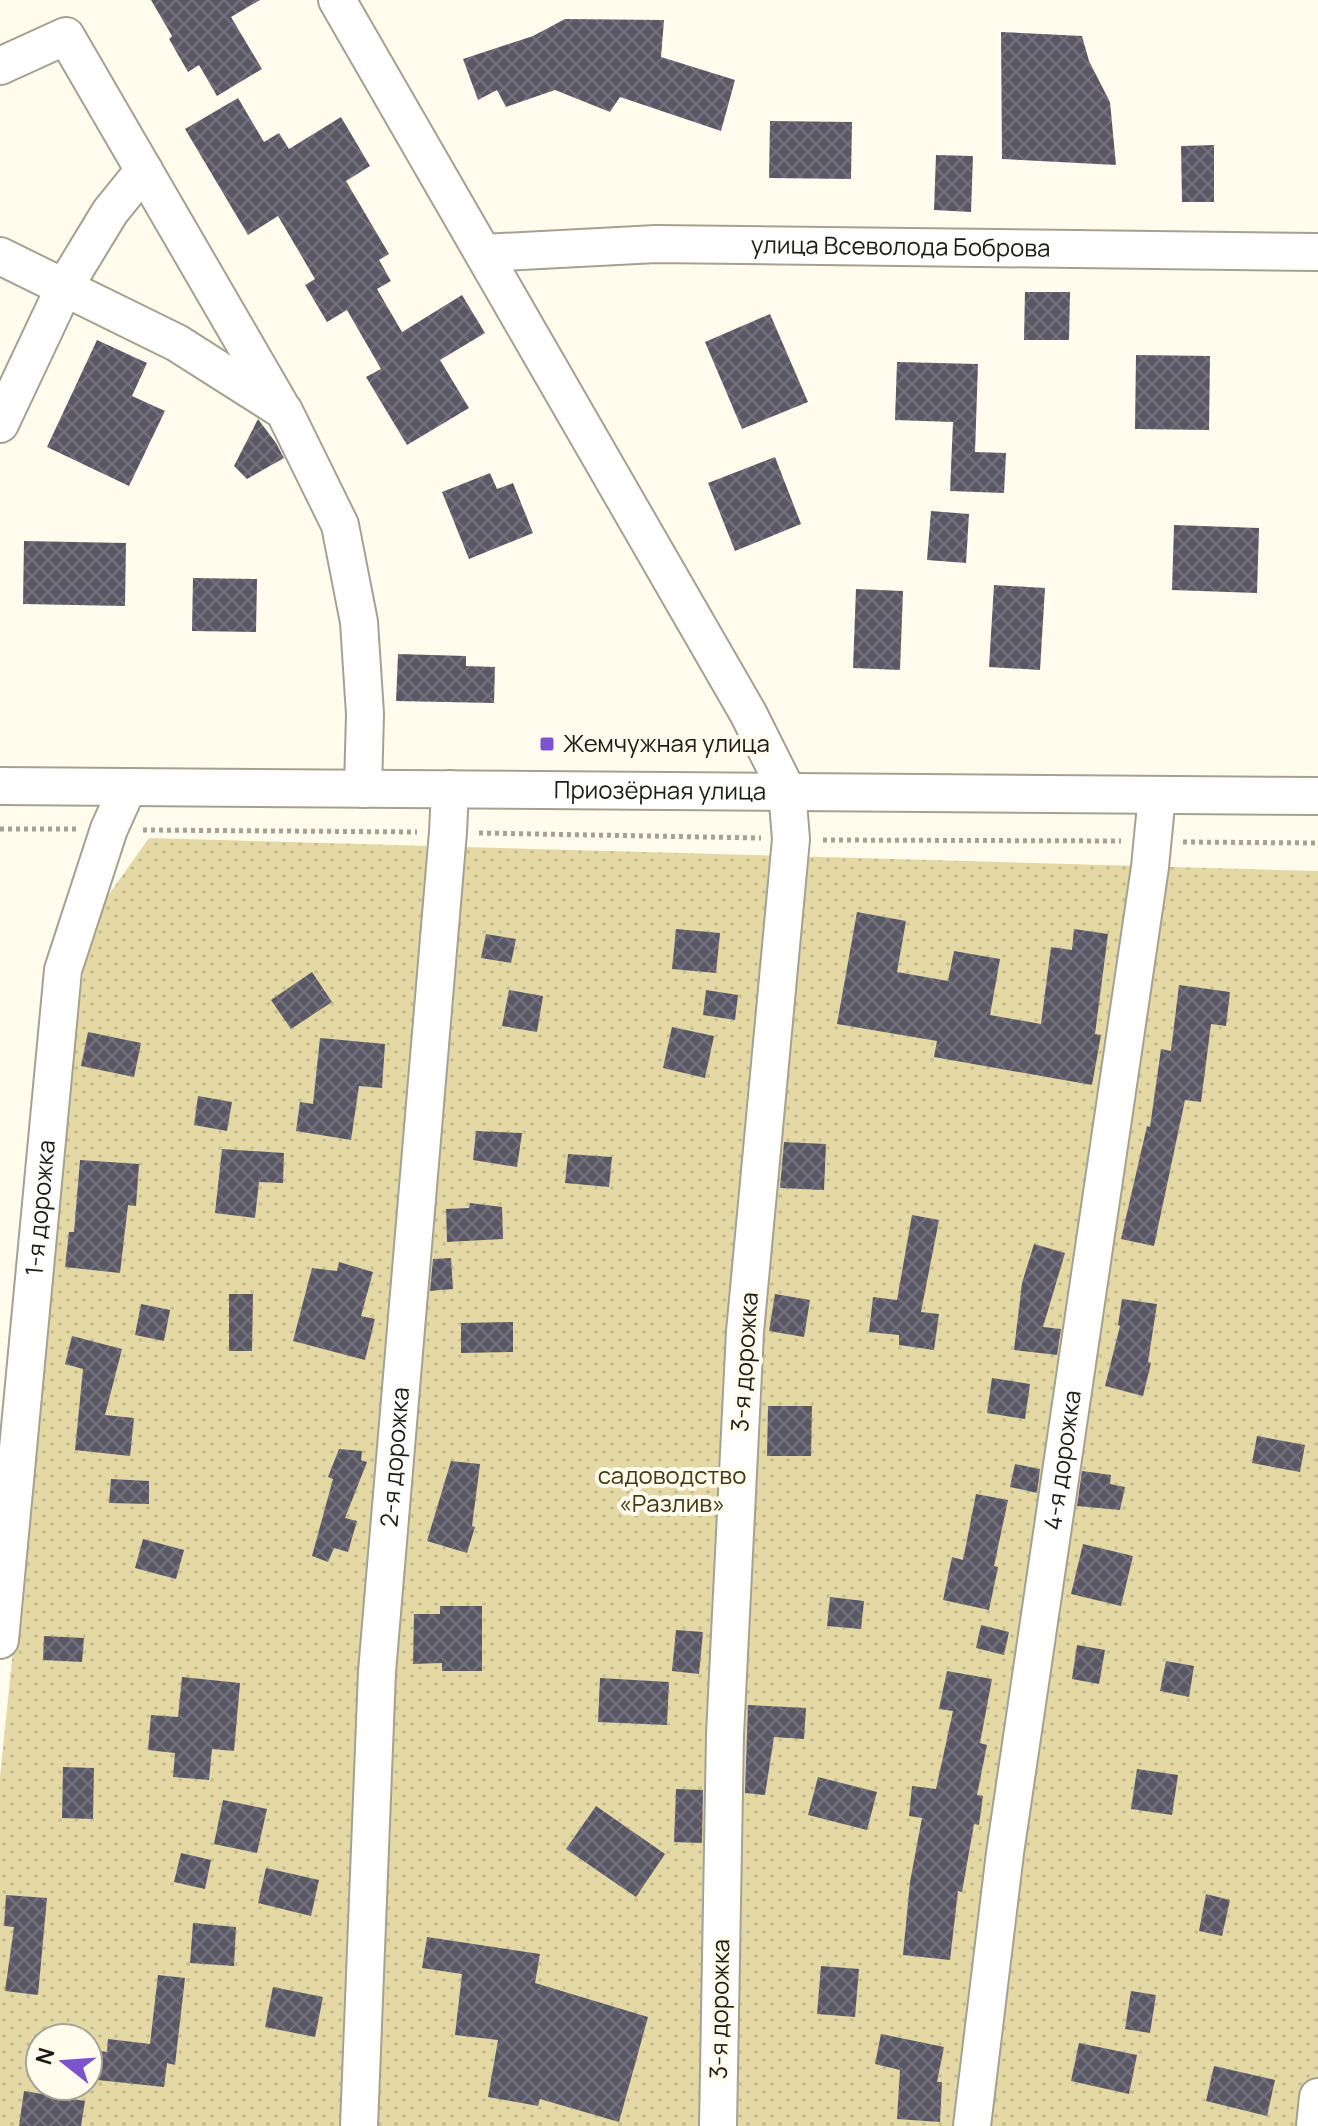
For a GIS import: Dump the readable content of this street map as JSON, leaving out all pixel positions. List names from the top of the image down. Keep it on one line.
{"streets":{"street":["улица Всеволода Боброва","Приозёрная улица","1-я дорожка","3-я дорожка","2-я дорожка","4-я дорожка"]},"crossings":[["Приозёрная улица","1-я дорожка"],["Приозёрная улица","3-я дорожка"],["Приозёрная улица","2-я дорожка"],["Приозёрная улица","4-я дорожка"]],"parks":["садоводство «Разлив»"],"places":{"transit":["Жемчужная улица"]},"north":"left"}
